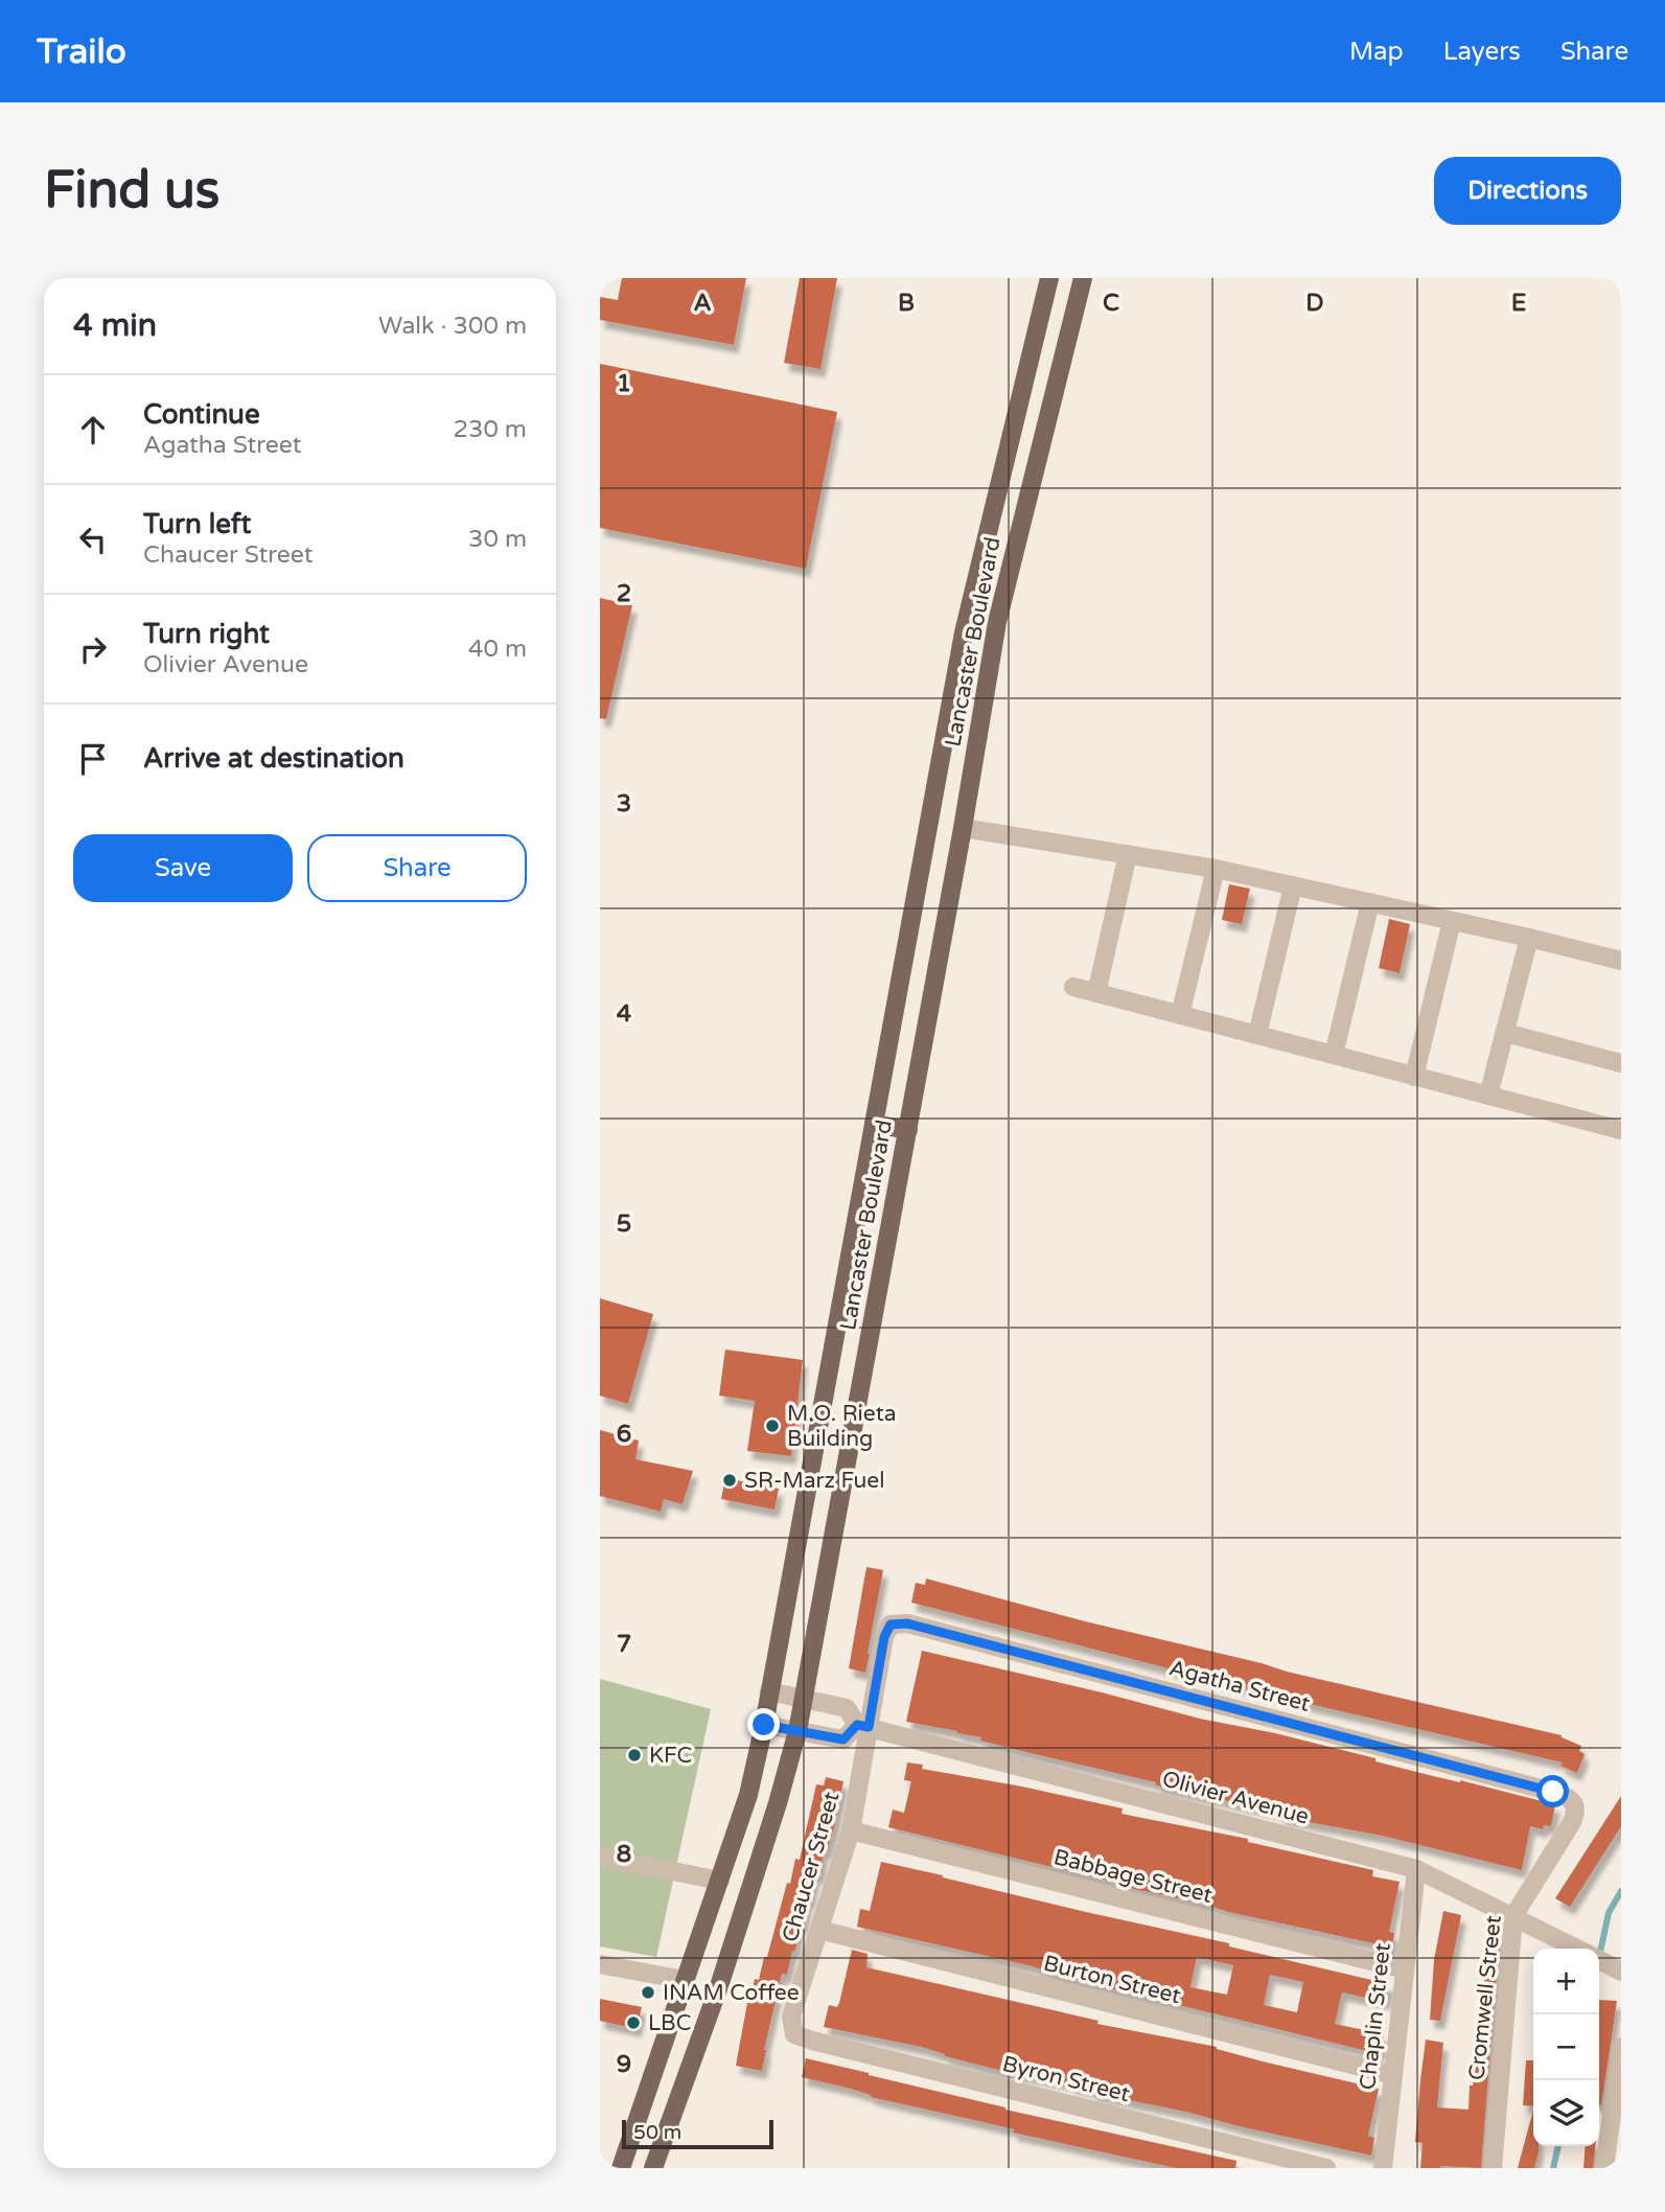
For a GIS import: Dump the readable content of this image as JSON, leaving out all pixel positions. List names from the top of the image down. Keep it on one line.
{"streets":{"main road":["Lancaster Boulevard"],"street":["Agatha Street","Olivier Avenue","Chaucer Street","Babbage Street","Burton Street","Cromwell Street","Chaplin Street","Byron Street"]},"crossings":[["Lancaster Boulevard","Olivier Avenue"],["Agatha Street","Chaucer Street"],["Agatha Street","Cromwell Street"],["Olivier Avenue","Chaucer Street"],["Olivier Avenue","Cromwell Street"],["Olivier Avenue","Chaplin Street"],["Chaucer Street","Babbage Street"],["Chaucer Street","Burton Street"],["Chaucer Street","Byron Street"],["Babbage Street","Chaplin Street"],["Burton Street","Chaplin Street"]],"places":["M.O. Rieta Building","SR-Marz Fuel","KFC","INAM Coffee","LBC"],"scale_bar":"50 m","page":{"header":"Trailo","nav":["Map","Layers","Share"],"buttons":["Directions",["Save","Share"]],"title":"Find us","heading":["4 min","Walk · 300 m"],"list":[["Continue","Agatha Street","230 m"],["Turn left","Chaucer Street","30 m"],["Turn right","Olivier Avenue","40 m"],"Arrive at destination"],"map_buttons":["+","−"],"scale":"50 m"},"grid":{"columns":["A","B","C","D","E"],"rows":["1","2","3","4","5","6","7","8","9"]}}
